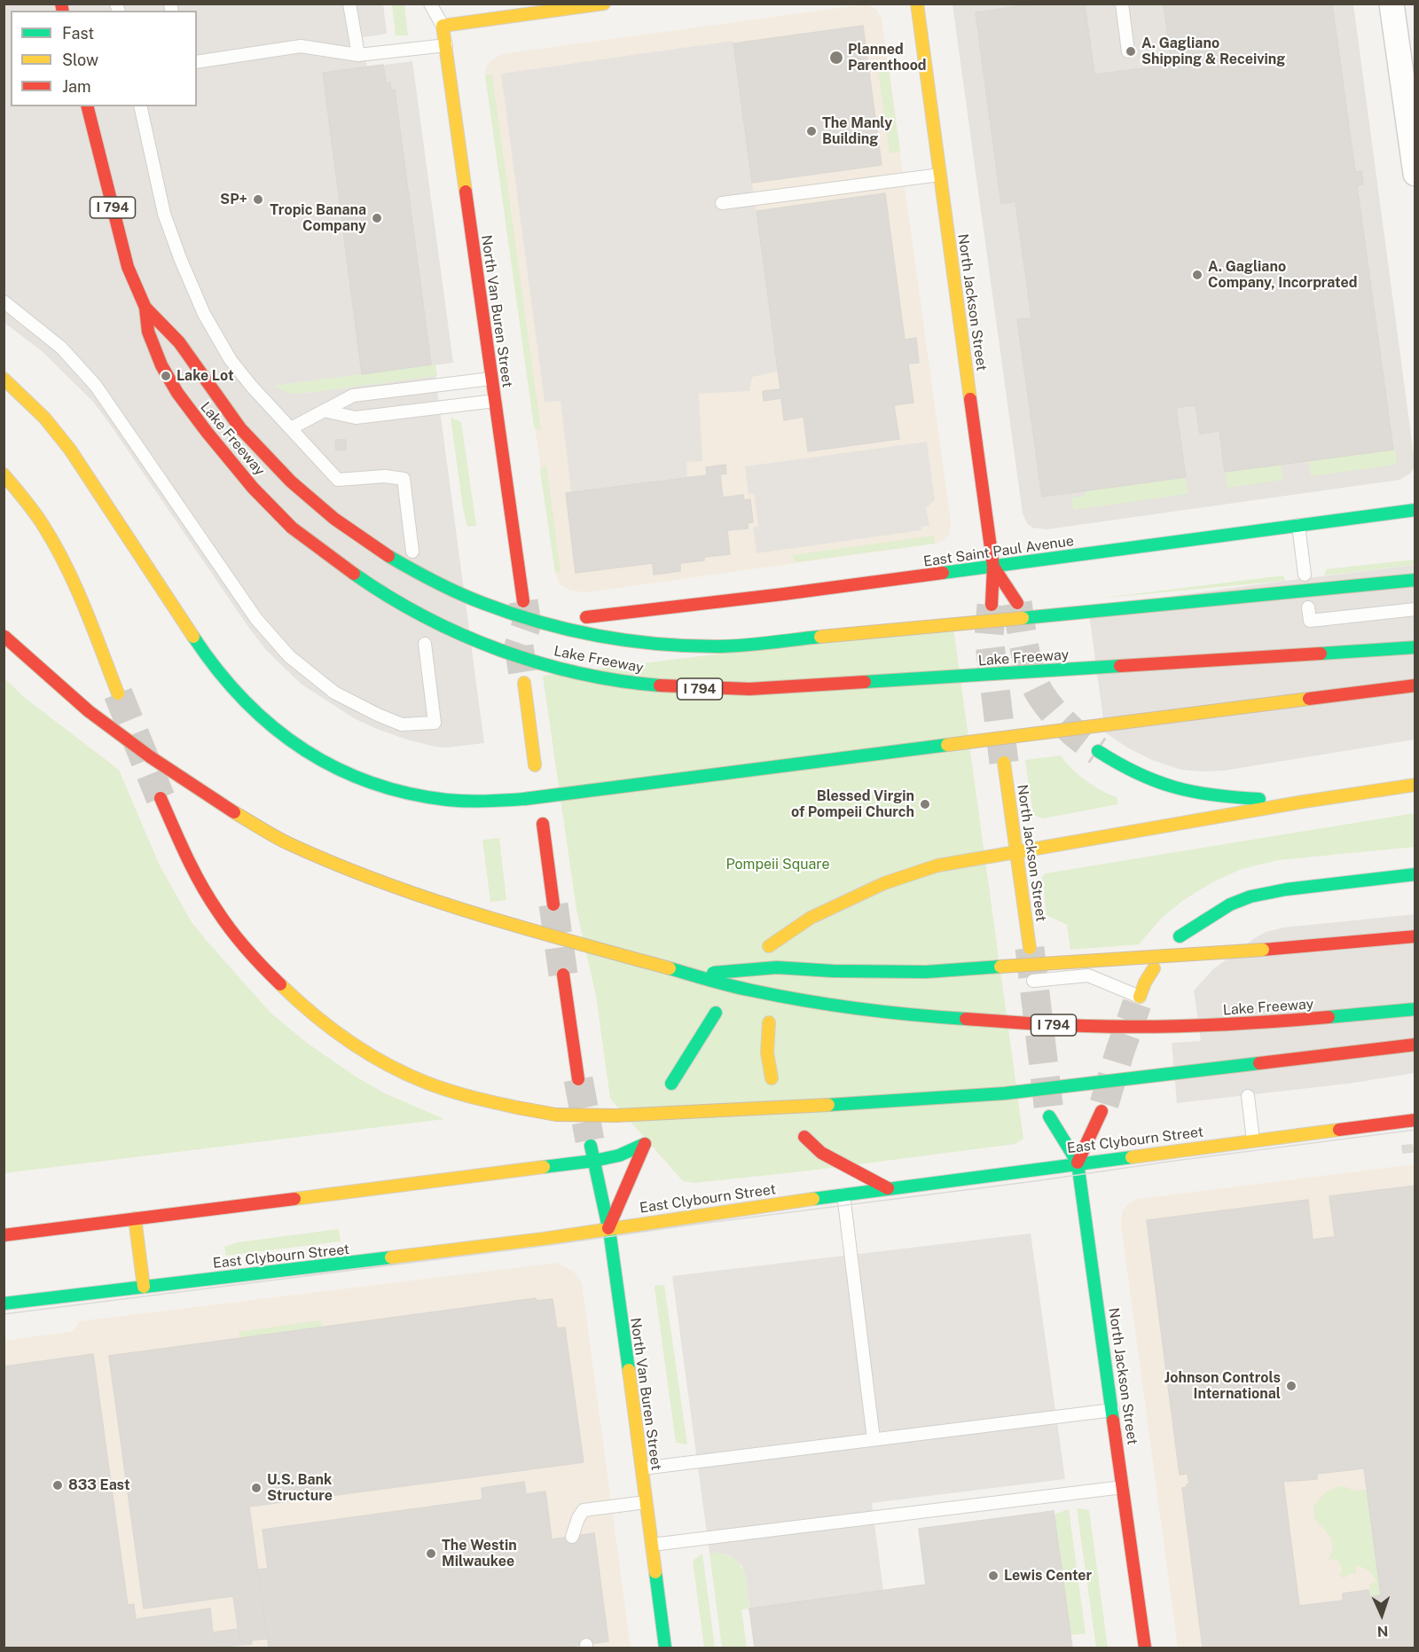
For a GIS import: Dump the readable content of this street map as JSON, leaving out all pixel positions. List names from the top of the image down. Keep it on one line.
{"streets":{"main road":["I 794","North Jackson Street","North Van Buren Street","Lake Freeway","East Saint Paul Avenue","East Clybourn Street"]},"crossings":[["North Jackson Street","East Saint Paul Avenue"],["North Jackson Street","East Clybourn Street"],["North Van Buren Street","East Clybourn Street"]],"parks":["Pompeii Square"],"places":["A. Gagliano Shipping & Receiving","Planned Parenthood","The Manly Building","SP+","Tropic Banana Company","A. Gagliano Company, Incorprated","Lake Lot","Blessed Virgin of Pompeii Church","Johnson Controls International","833 East","U.S. Bank Structure","The Westin Milwaukee","Lewis Center"],"legend":["Fast","Slow","Jam"],"north":"bottom"}
